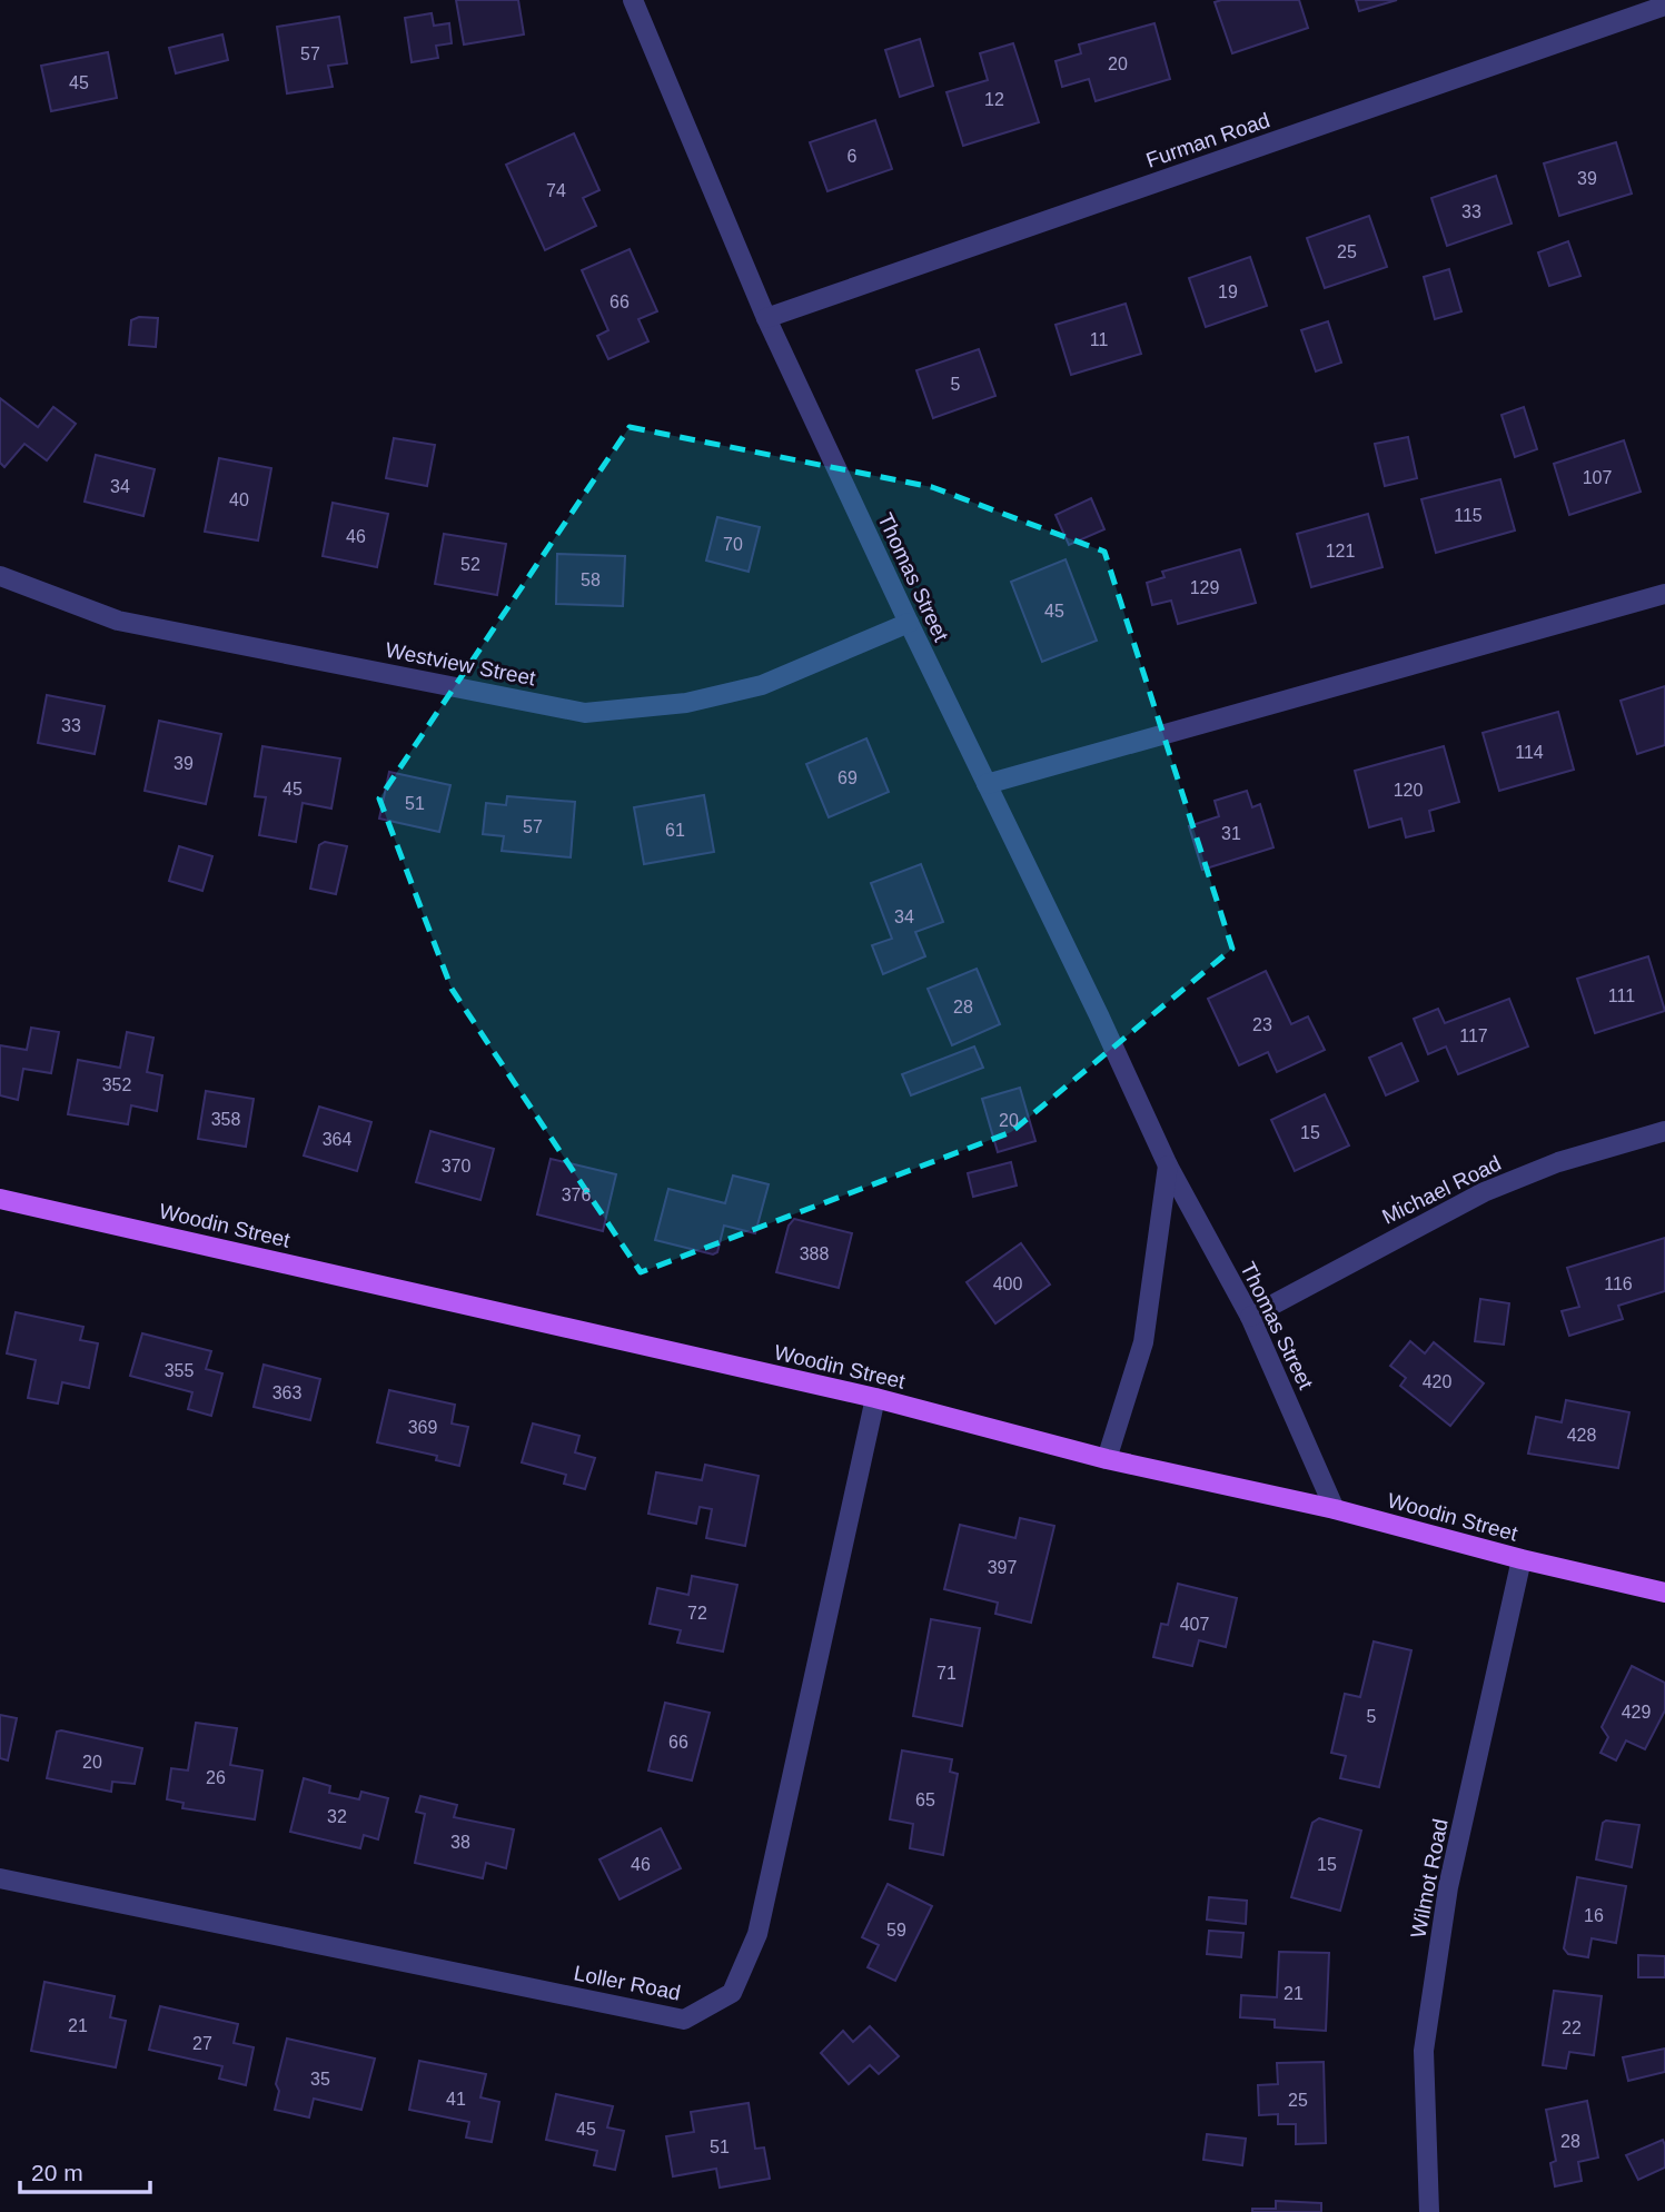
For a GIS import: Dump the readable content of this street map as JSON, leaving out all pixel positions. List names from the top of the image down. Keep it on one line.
{"streets":{"main road":["Woodin Street"],"street":["Furman Road","Thomas Street","Westview Street","Michael Road","Wilmot Road","Loller Road"]},"crossings":[["Furman Road","Thomas Street"],["Thomas Street","Westview Street"],["Thomas Street","Michael Road"],["Thomas Street","Woodin Street"],["Woodin Street","Wilmot Road"],["Woodin Street","Loller Road"]],"house_numbers":["57","20","45","12","6","39","74","33","25","19","66","11","5","107","34","40","115","46","70","121","52","58","129","45","33","114","39","69","45","120","51","57","61","31","34","111","28","23","117","352","358","20","15","364","370","376","388","400","116","355","420","363","369","428","397","72","407","71","429","5","66","20","26","65","32","38","46","15","16","59","21","21","22","27","35","41","25","45","28","51"],"scale_bar":"20 m"}
